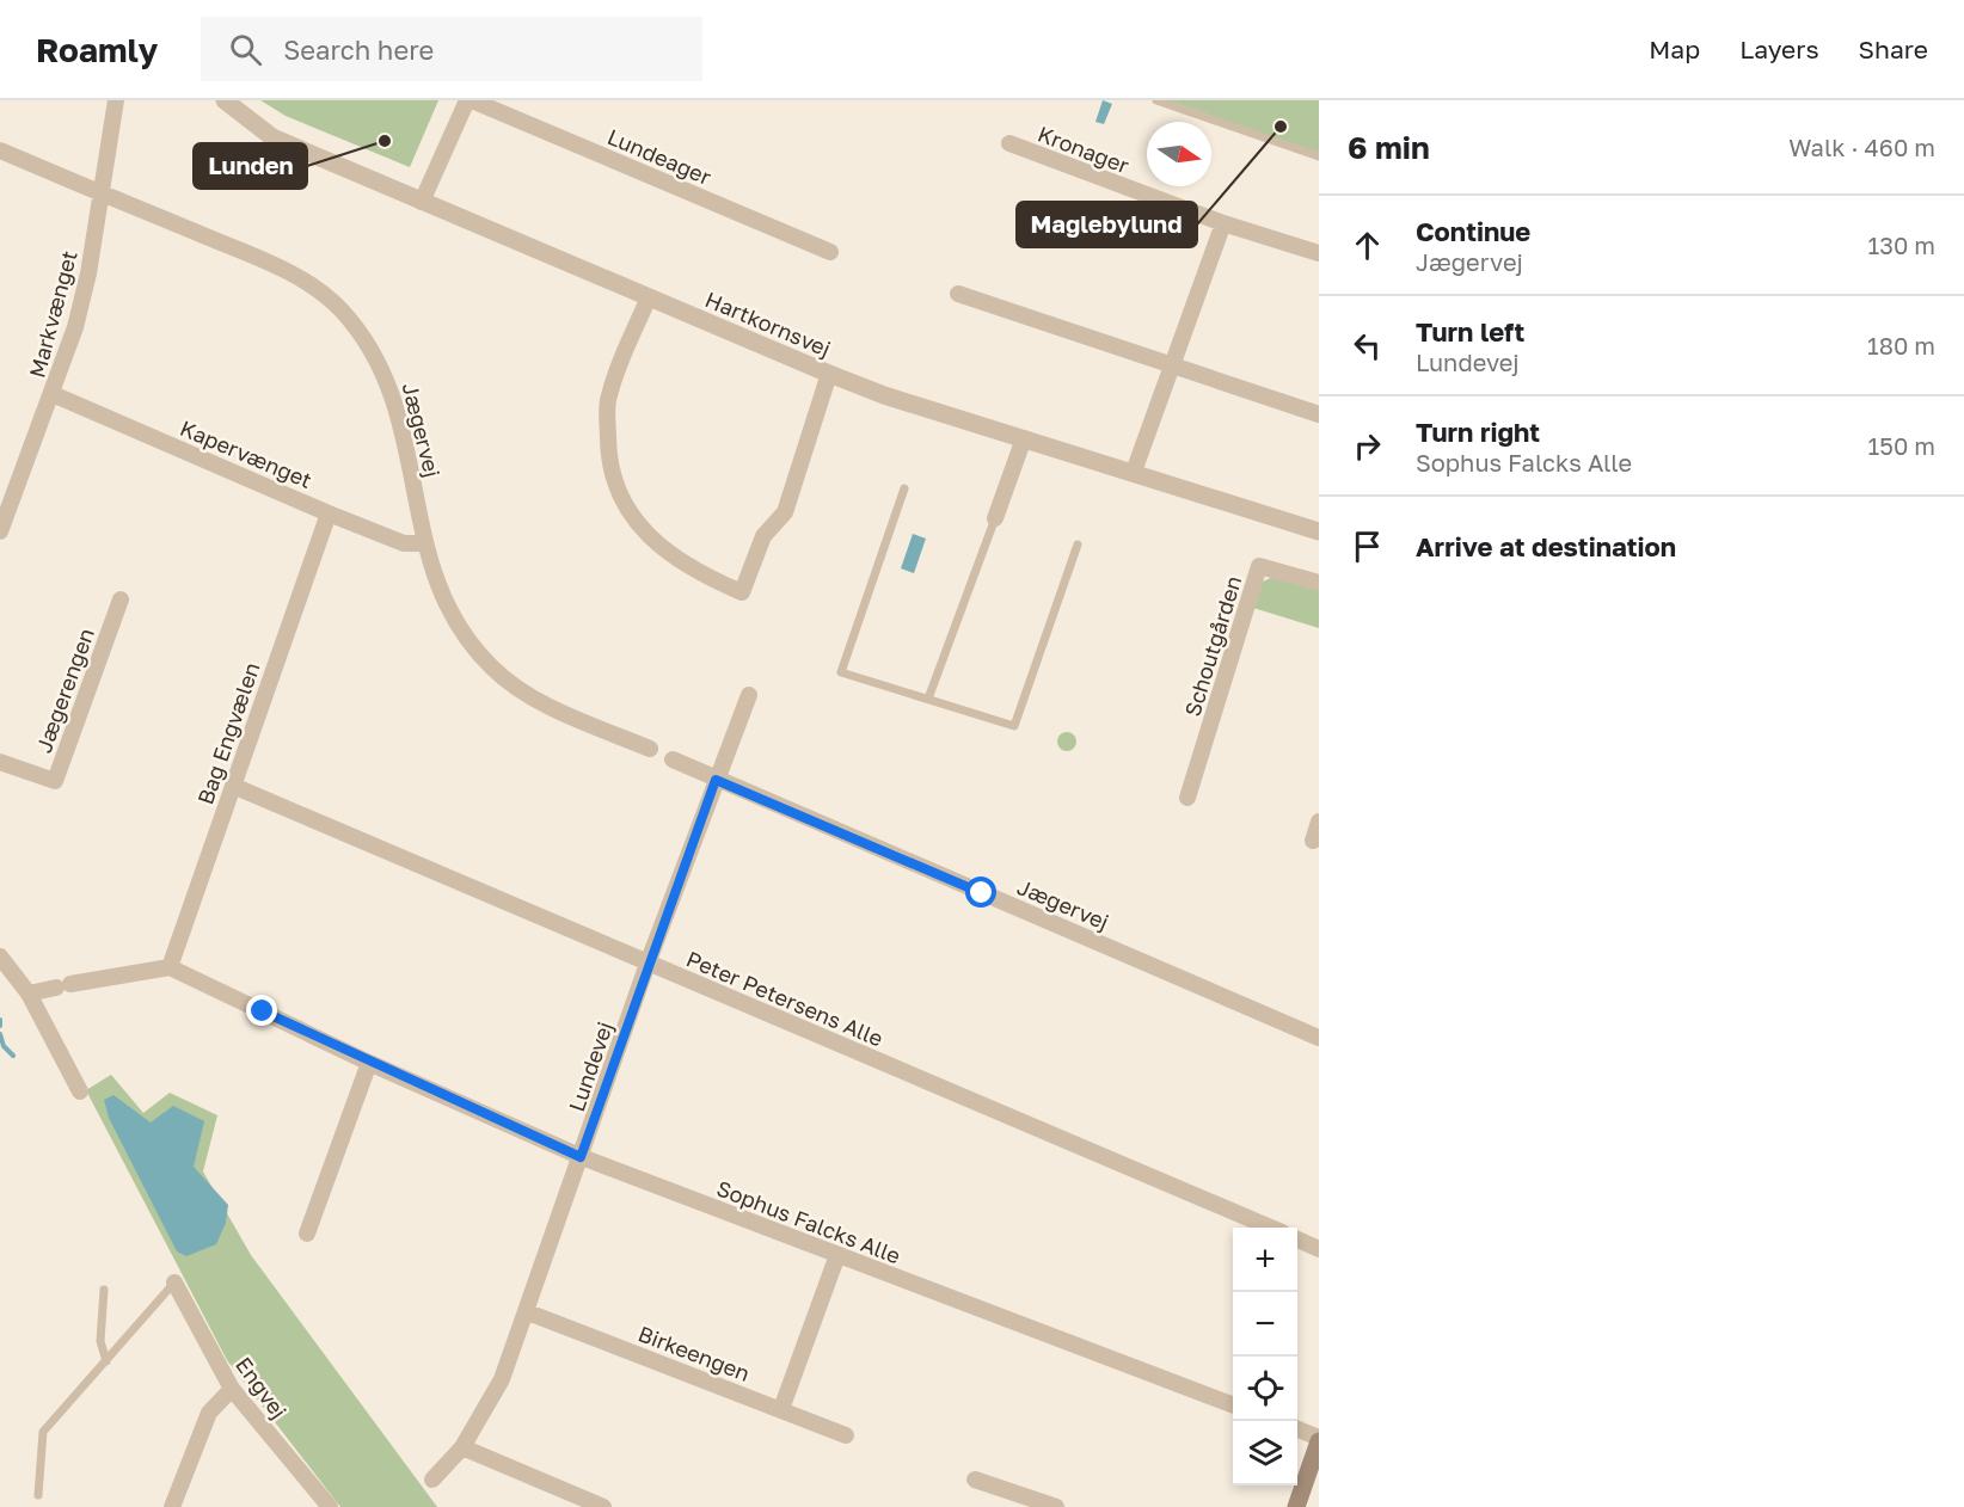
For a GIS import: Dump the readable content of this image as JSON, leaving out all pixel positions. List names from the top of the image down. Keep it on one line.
{"streets":{"street":["Kronager","Lundeager","Markvænget","Hartkornsvej","Jægervej","Kapervænget","Schoutgården","Jægerengen","Bag Engvælen","Peter Petersens Alle","Lundevej","Sophus Falcks Alle","Birkeengen","Engvej"]},"crossings":[["Lundeager","Hartkornsvej"],["Markvænget","Jægervej"],["Markvænget","Kapervænget"],["Jægervej","Kapervænget"],["Jægervej","Lundevej"],["Kapervænget","Bag Engvælen"],["Bag Engvælen","Peter Petersens Alle"],["Bag Engvælen","Sophus Falcks Alle"],["Peter Petersens Alle","Lundevej"],["Lundevej","Sophus Falcks Alle"],["Lundevej","Birkeengen"]],"places":["Maglebylund","Lunden"],"north":"right","page":{"header":"Roamly","search":"Search here","nav":["Map","Layers","Share"],"heading":["6 min","Walk · 460 m"],"list":[["Continue","Jægervej","130 m"],["Turn left","Lundevej","180 m"],["Turn right","Sophus Falcks Alle","150 m"],"Arrive at destination"],"map_buttons":["+","−"]}}
